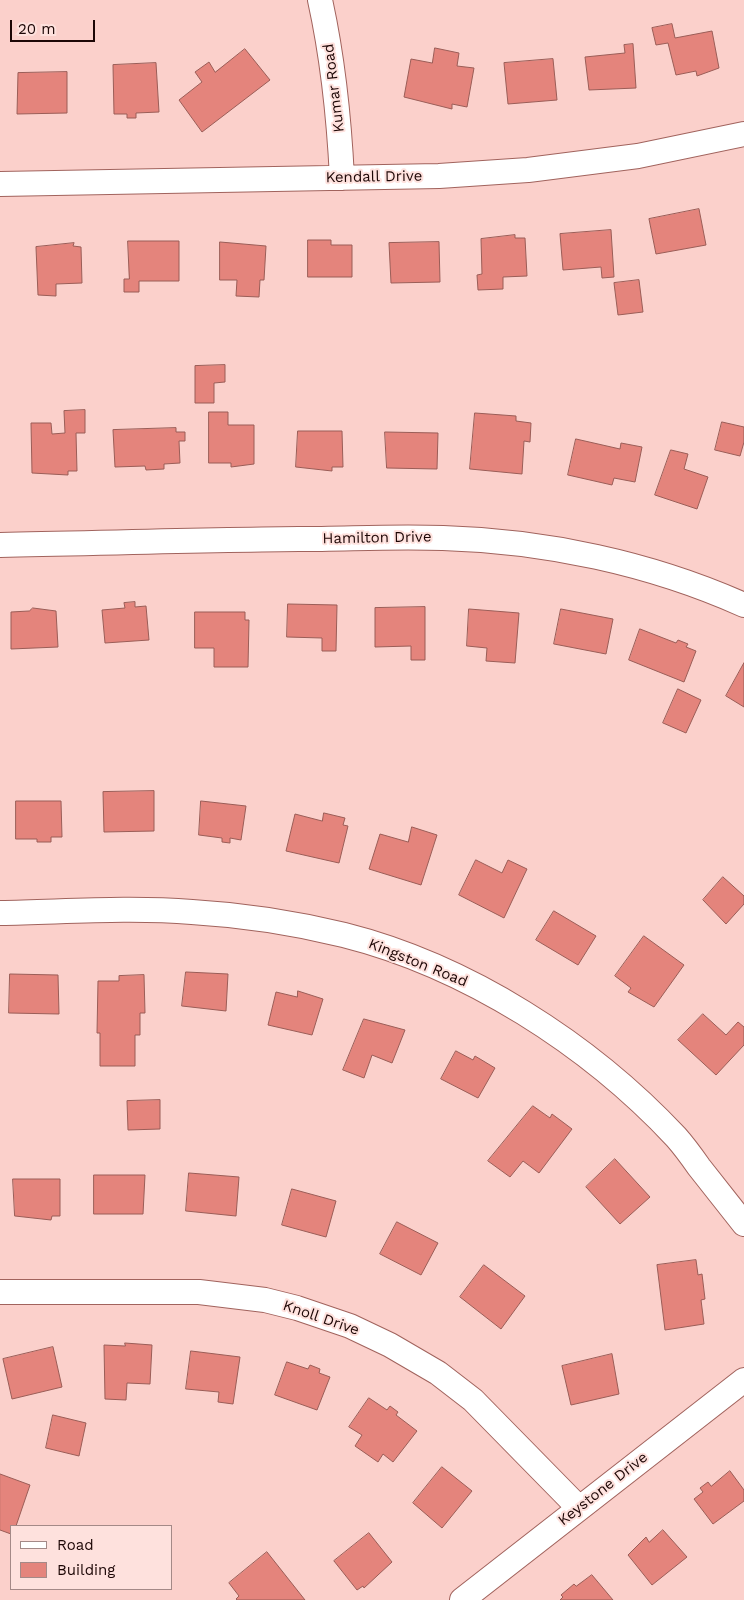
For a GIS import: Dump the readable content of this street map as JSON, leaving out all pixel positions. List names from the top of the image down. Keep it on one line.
{"streets":{"street":["Kumar Road","Kendall Drive","Hamilton Drive","Kingston Road","Knoll Drive","Keystone Drive"]},"crossings":[["Kumar Road","Kendall Drive"],["Knoll Drive","Keystone Drive"]],"legend":["Road","Building"],"scale_bar":"20 m"}
